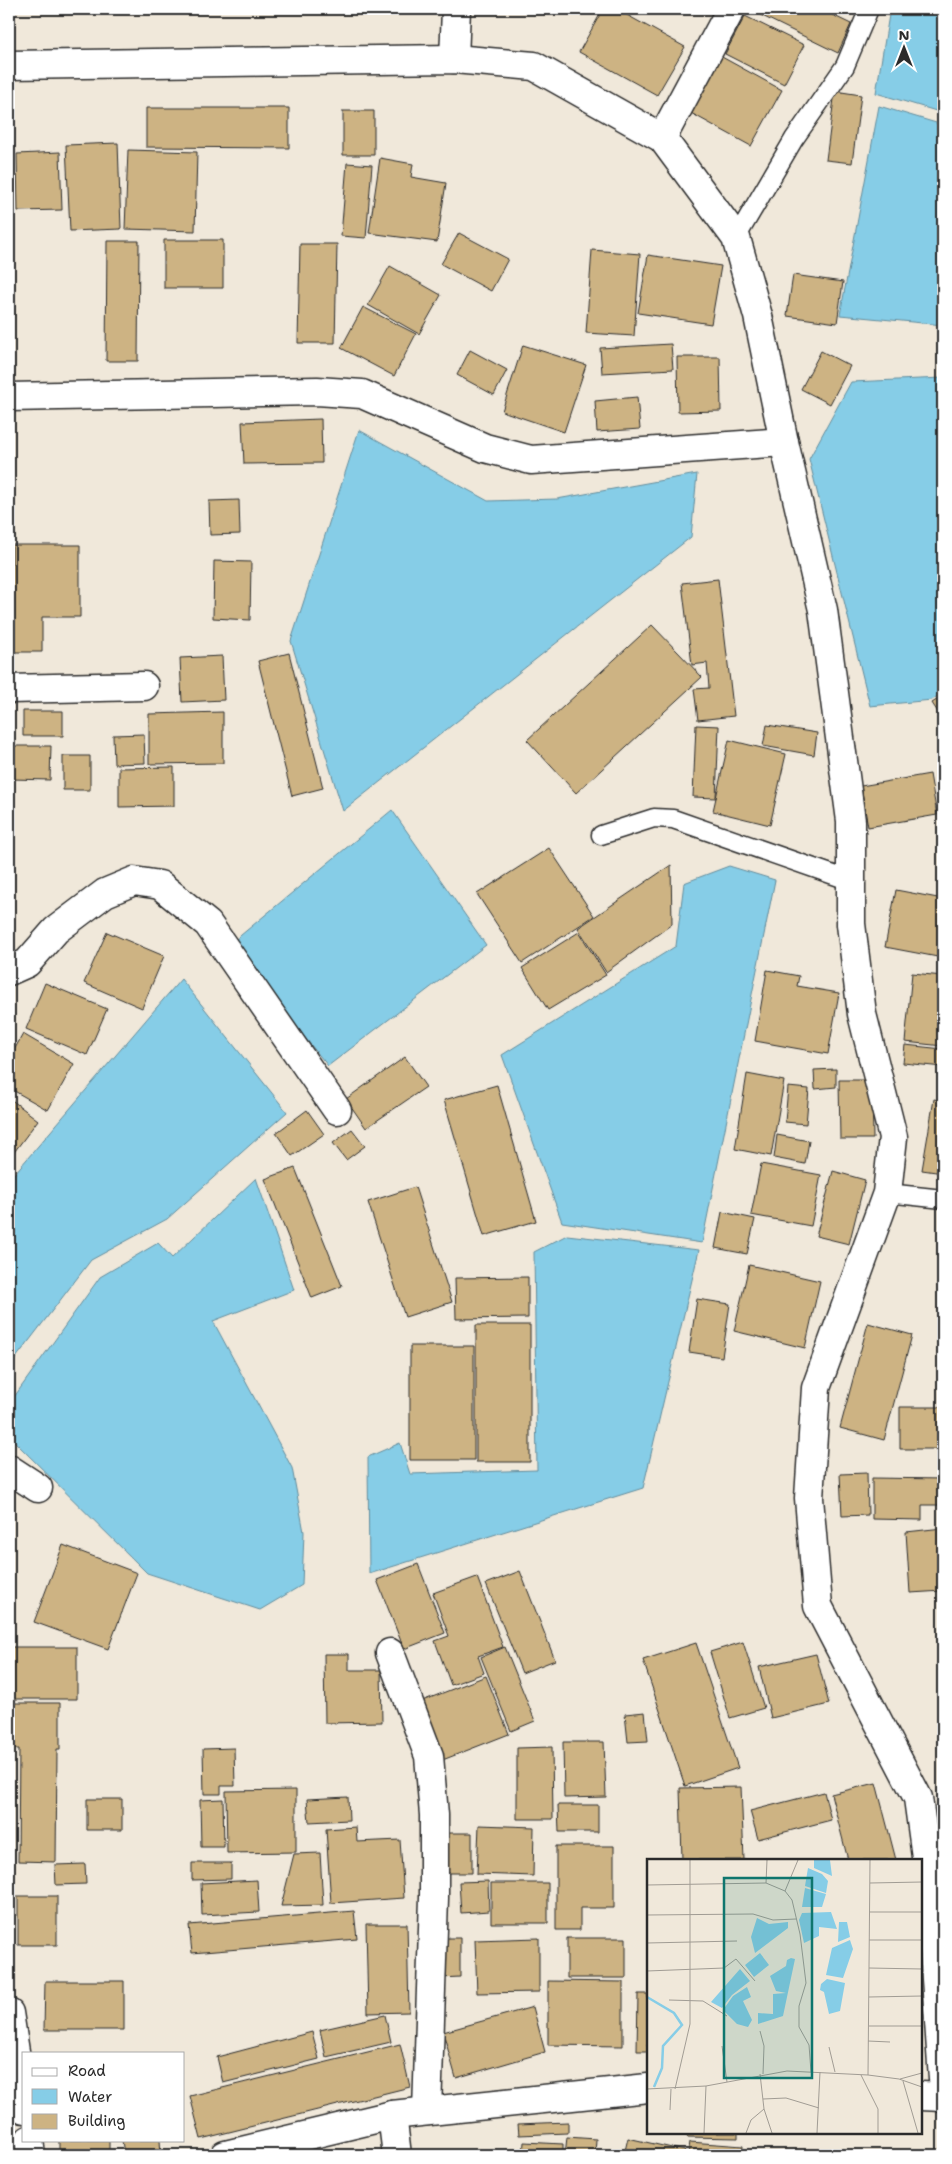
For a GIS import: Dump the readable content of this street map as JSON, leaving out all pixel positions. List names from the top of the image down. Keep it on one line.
{"legend":["Road","Water","Building"],"north":"top"}
